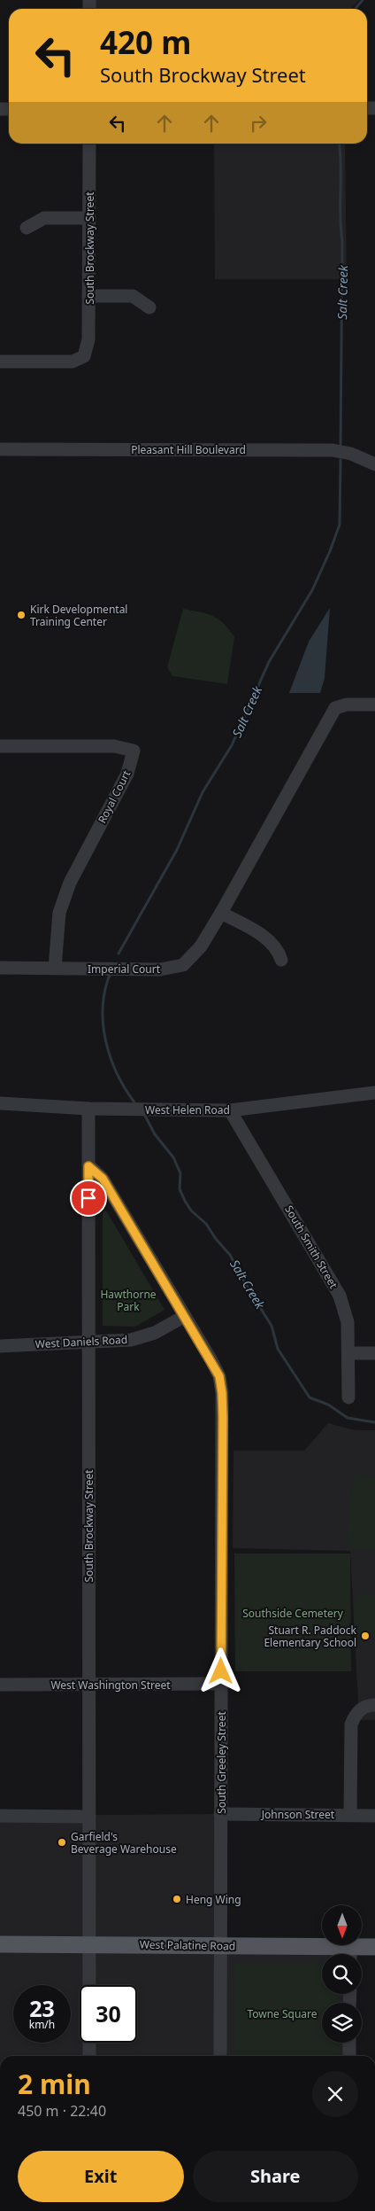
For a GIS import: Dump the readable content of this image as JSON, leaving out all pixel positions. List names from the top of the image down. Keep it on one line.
{"streets":{"main road":["West Palatine Road"],"street":["South Brockway Street","Pleasant Hill Boulevard","Royal Court","Imperial Court","West Helen Road","South Smith Street","West Daniels Road","West Washington Street","South Greeley Street","Johnson Street"]},"crossings":[["South Brockway Street","West Helen Road"],["South Brockway Street","West Daniels Road"],["South Brockway Street","West Washington Street"],["South Brockway Street","South Greeley Street"],["South Brockway Street","West Palatine Road"],["Royal Court","Imperial Court"],["West Helen Road","South Smith Street"],["West Daniels Road","South Greeley Street"],["West Washington Street","South Greeley Street"],["South Greeley Street","Johnson Street"],["South Greeley Street","West Palatine Road"]],"water":["Salt Creek"],"parks":["Hawthorne Park","Southside Cemetery","Towne Square"],"places":["Kirk Developmental Training Center","Stuart R. Paddock Elementary School","Garfield's Beverage Warehouse","Heng Wing"],"north":"bottom","page":{"turn":["420 m","South Brockway Street"],"speed":"23 km/h","limit":"30","heading":["2 min","450 m · 22:40"],"buttons":["Exit","Share"]}}
